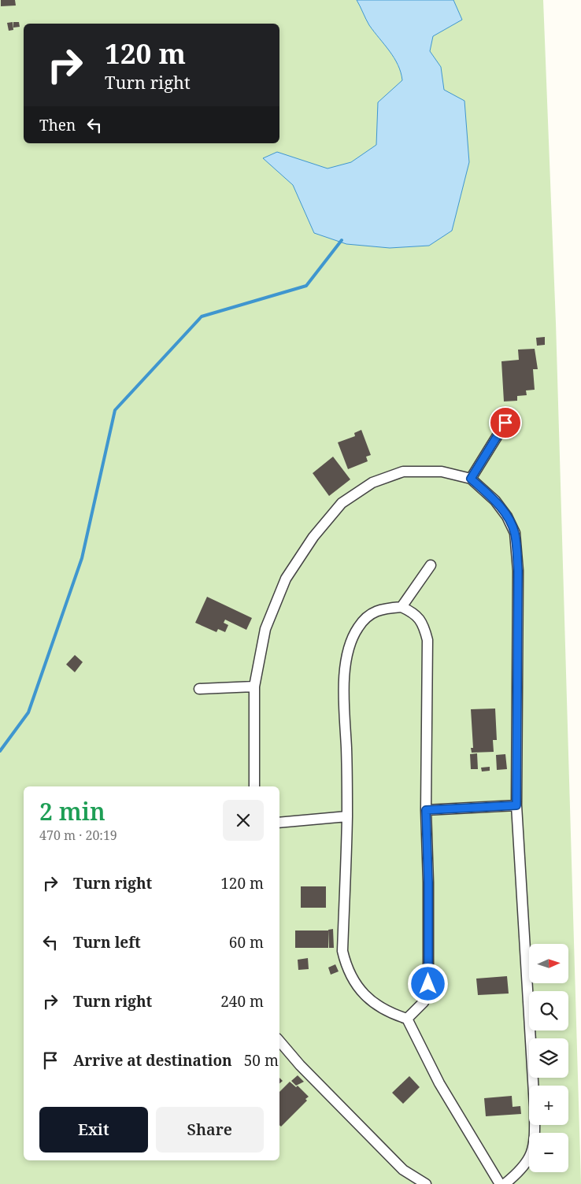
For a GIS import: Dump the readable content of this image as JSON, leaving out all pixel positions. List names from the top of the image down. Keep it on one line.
{"north":"right","page":{"turn":["120 m","Turn right"],"then":"Then","heading":["2 min","470 m · 20:19"],"list":[{"name":"Turn right","value":"120 m"},{"name":"Turn left","value":"60 m"},{"name":"Turn right","value":"240 m"},{"name":"Arrive at destination","value":"50 m"}],"map_buttons":["+","−"],"buttons":["Exit","Share"]}}
